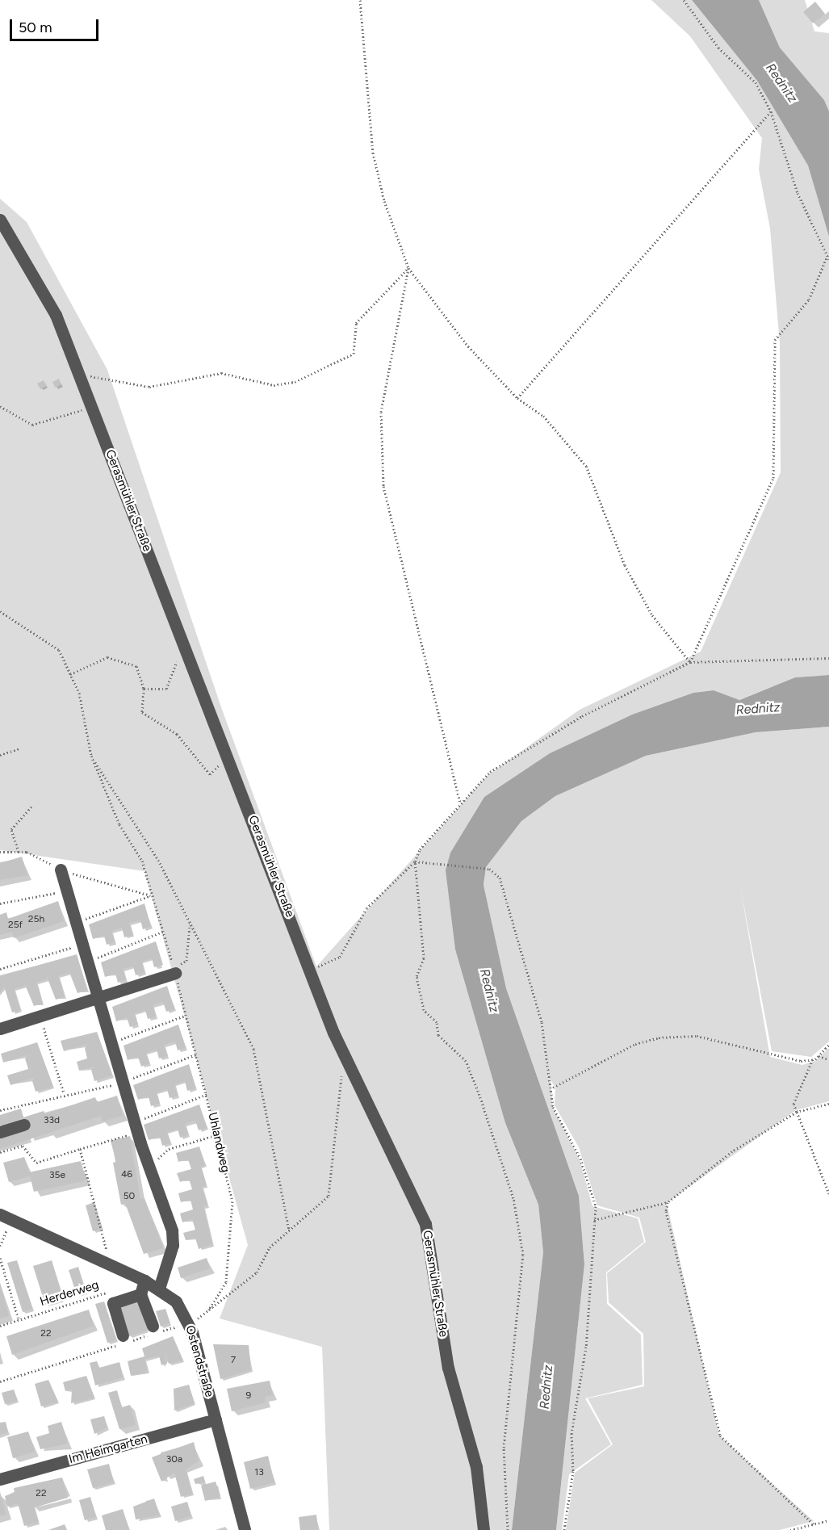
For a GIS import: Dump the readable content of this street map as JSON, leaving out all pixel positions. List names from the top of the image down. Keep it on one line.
{"streets":{"street":["Gerasmühler Straße","Ostendstraße","Im Heimgarten"],"path":["Uhlandweg","Herderweg"]},"crossings":[["Ostendstraße","Im Heimgarten"]],"water":["Rednitz"],"house_numbers":["25h","25f","33d","46","35e","50","22","7","9","30a","13","22"],"scale_bar":"50 m"}
